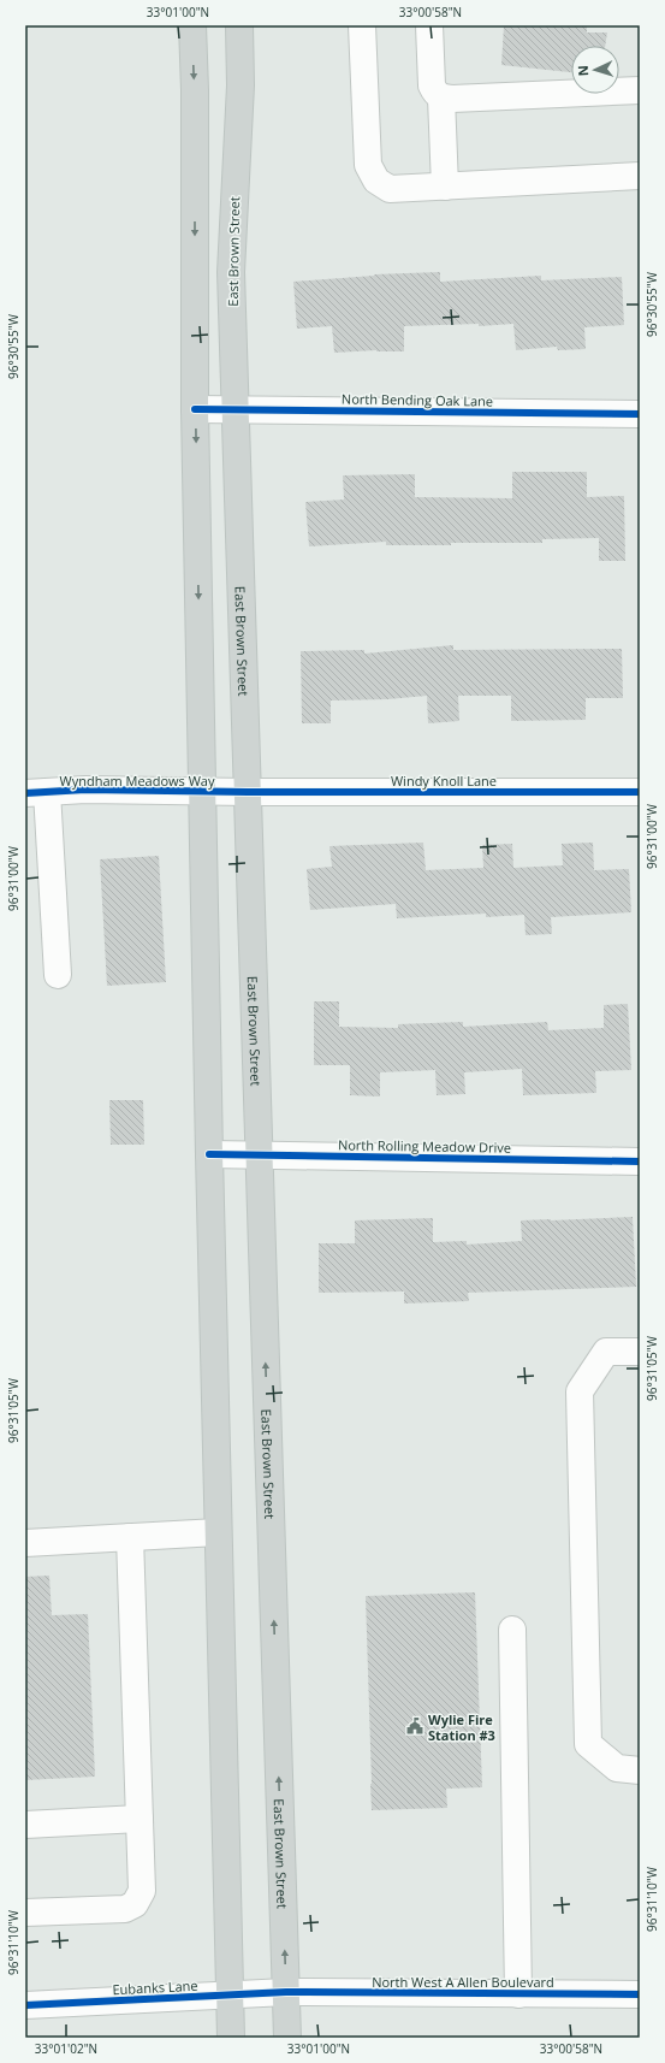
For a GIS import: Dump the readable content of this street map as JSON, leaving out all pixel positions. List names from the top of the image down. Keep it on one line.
{"streets":{"main road":["East Brown Street"],"street":["North Bending Oak Lane","Wyndham Meadows Way","Windy Knoll Lane","North Rolling Meadow Drive","North West A Allen Boulevard","Eubanks Lane"]},"crossings":[["East Brown Street","North Bending Oak Lane"],["East Brown Street","Wyndham Meadows Way"],["East Brown Street","Windy Knoll Lane"],["East Brown Street","North Rolling Meadow Drive"],["East Brown Street","North West A Allen Boulevard"],["East Brown Street","Eubanks Lane"],["Wyndham Meadows Way","Windy Knoll Lane"],["North West A Allen Boulevard","Eubanks Lane"]],"places":{"public building":["Wylie Fire Station #3"]},"north":"left","coordinates":["33°01'00\"N","33°00'58\"N","96°30'55\"W","96°31'00\"W","96°31'05\"W","96°31'10\"W","33°01'02\"N"]}
